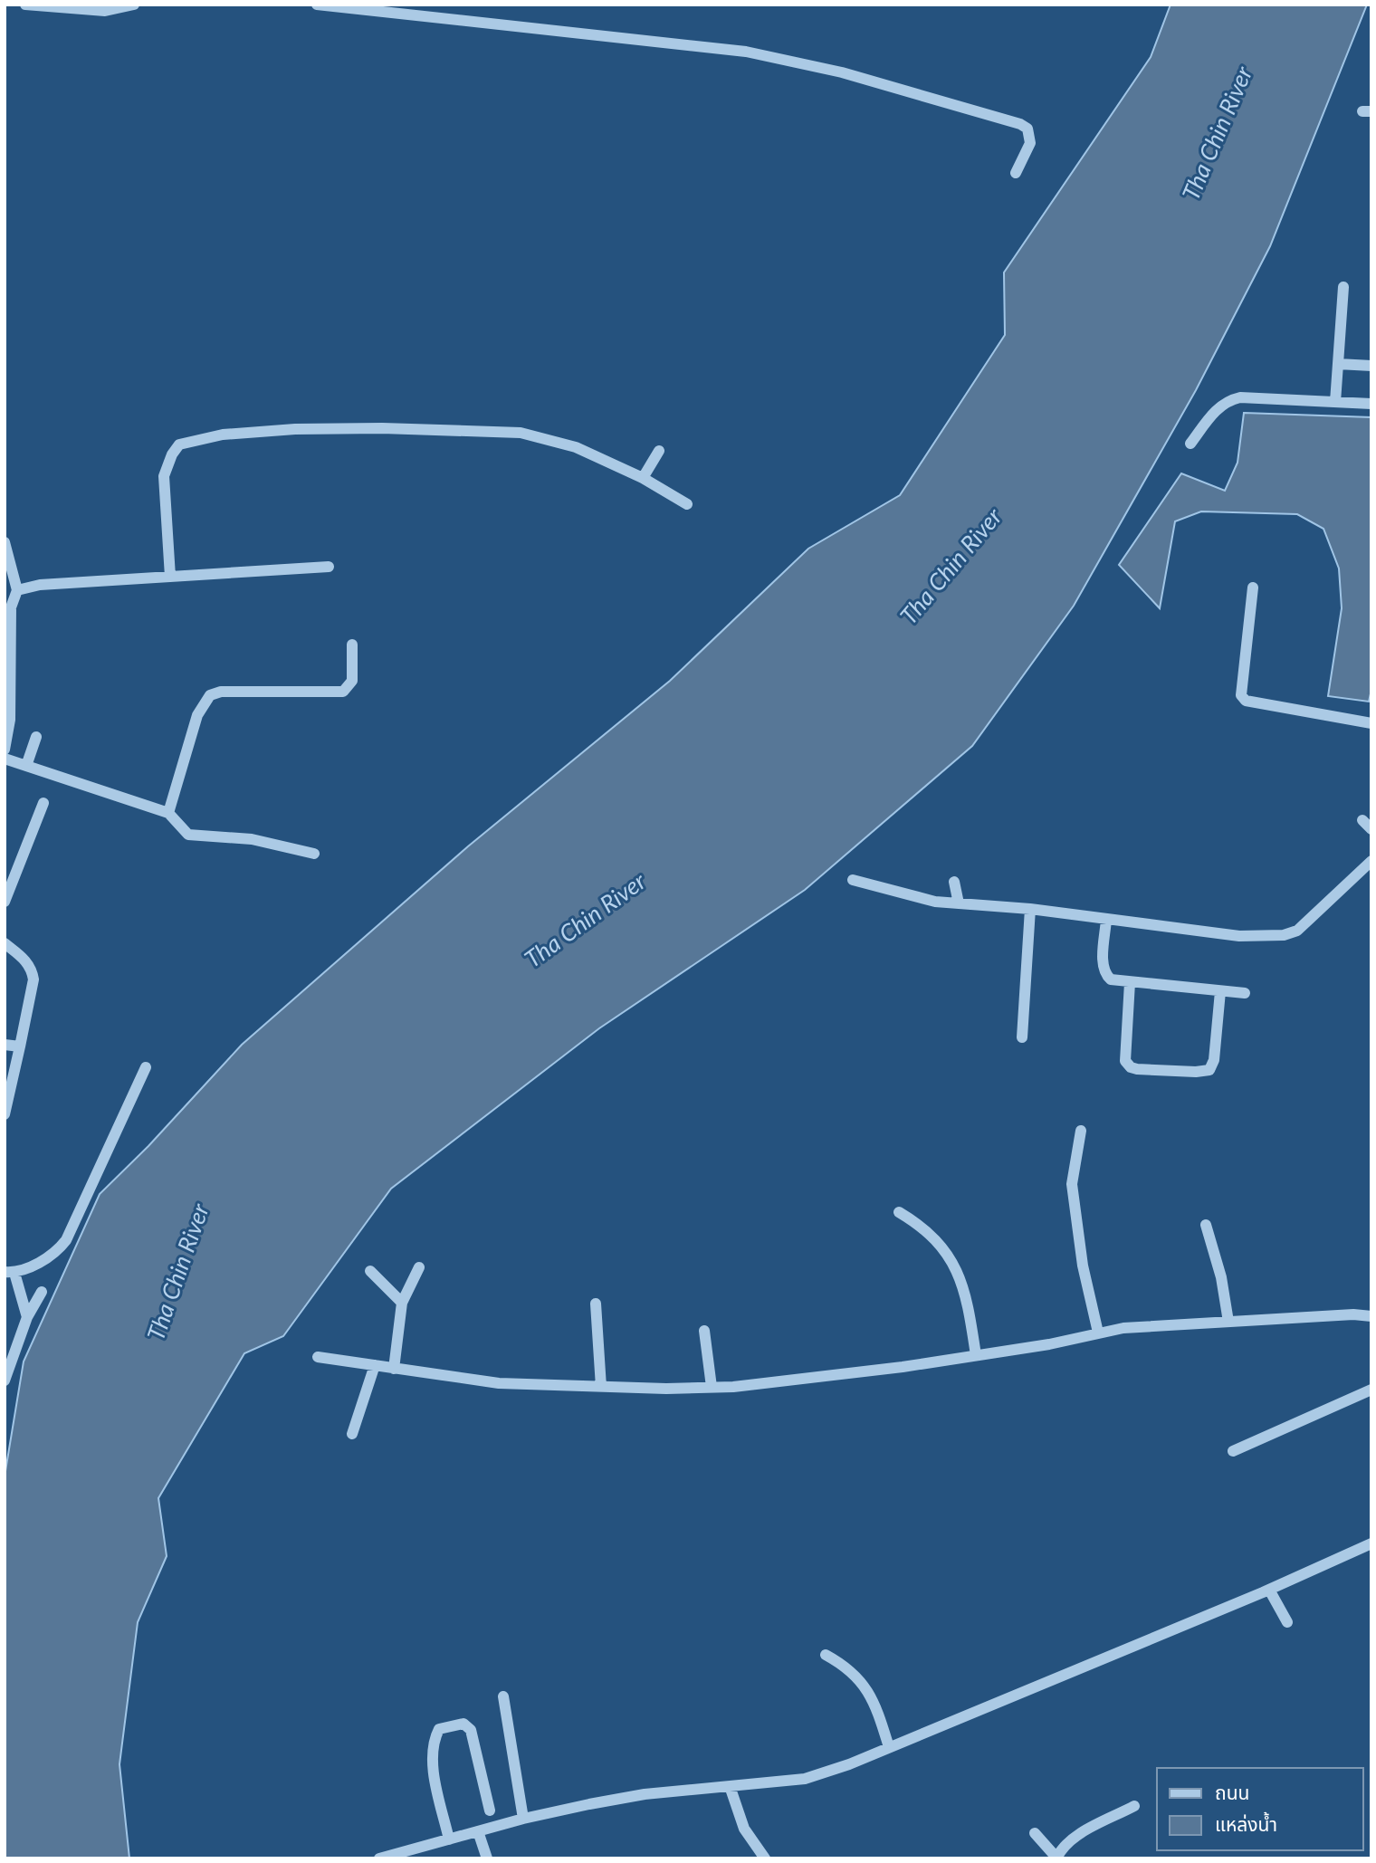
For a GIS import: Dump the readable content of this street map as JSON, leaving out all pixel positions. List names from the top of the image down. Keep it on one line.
{"water":["Tha Chin River"],"legend":["ถนน","แหล่งน้ำ"]}
